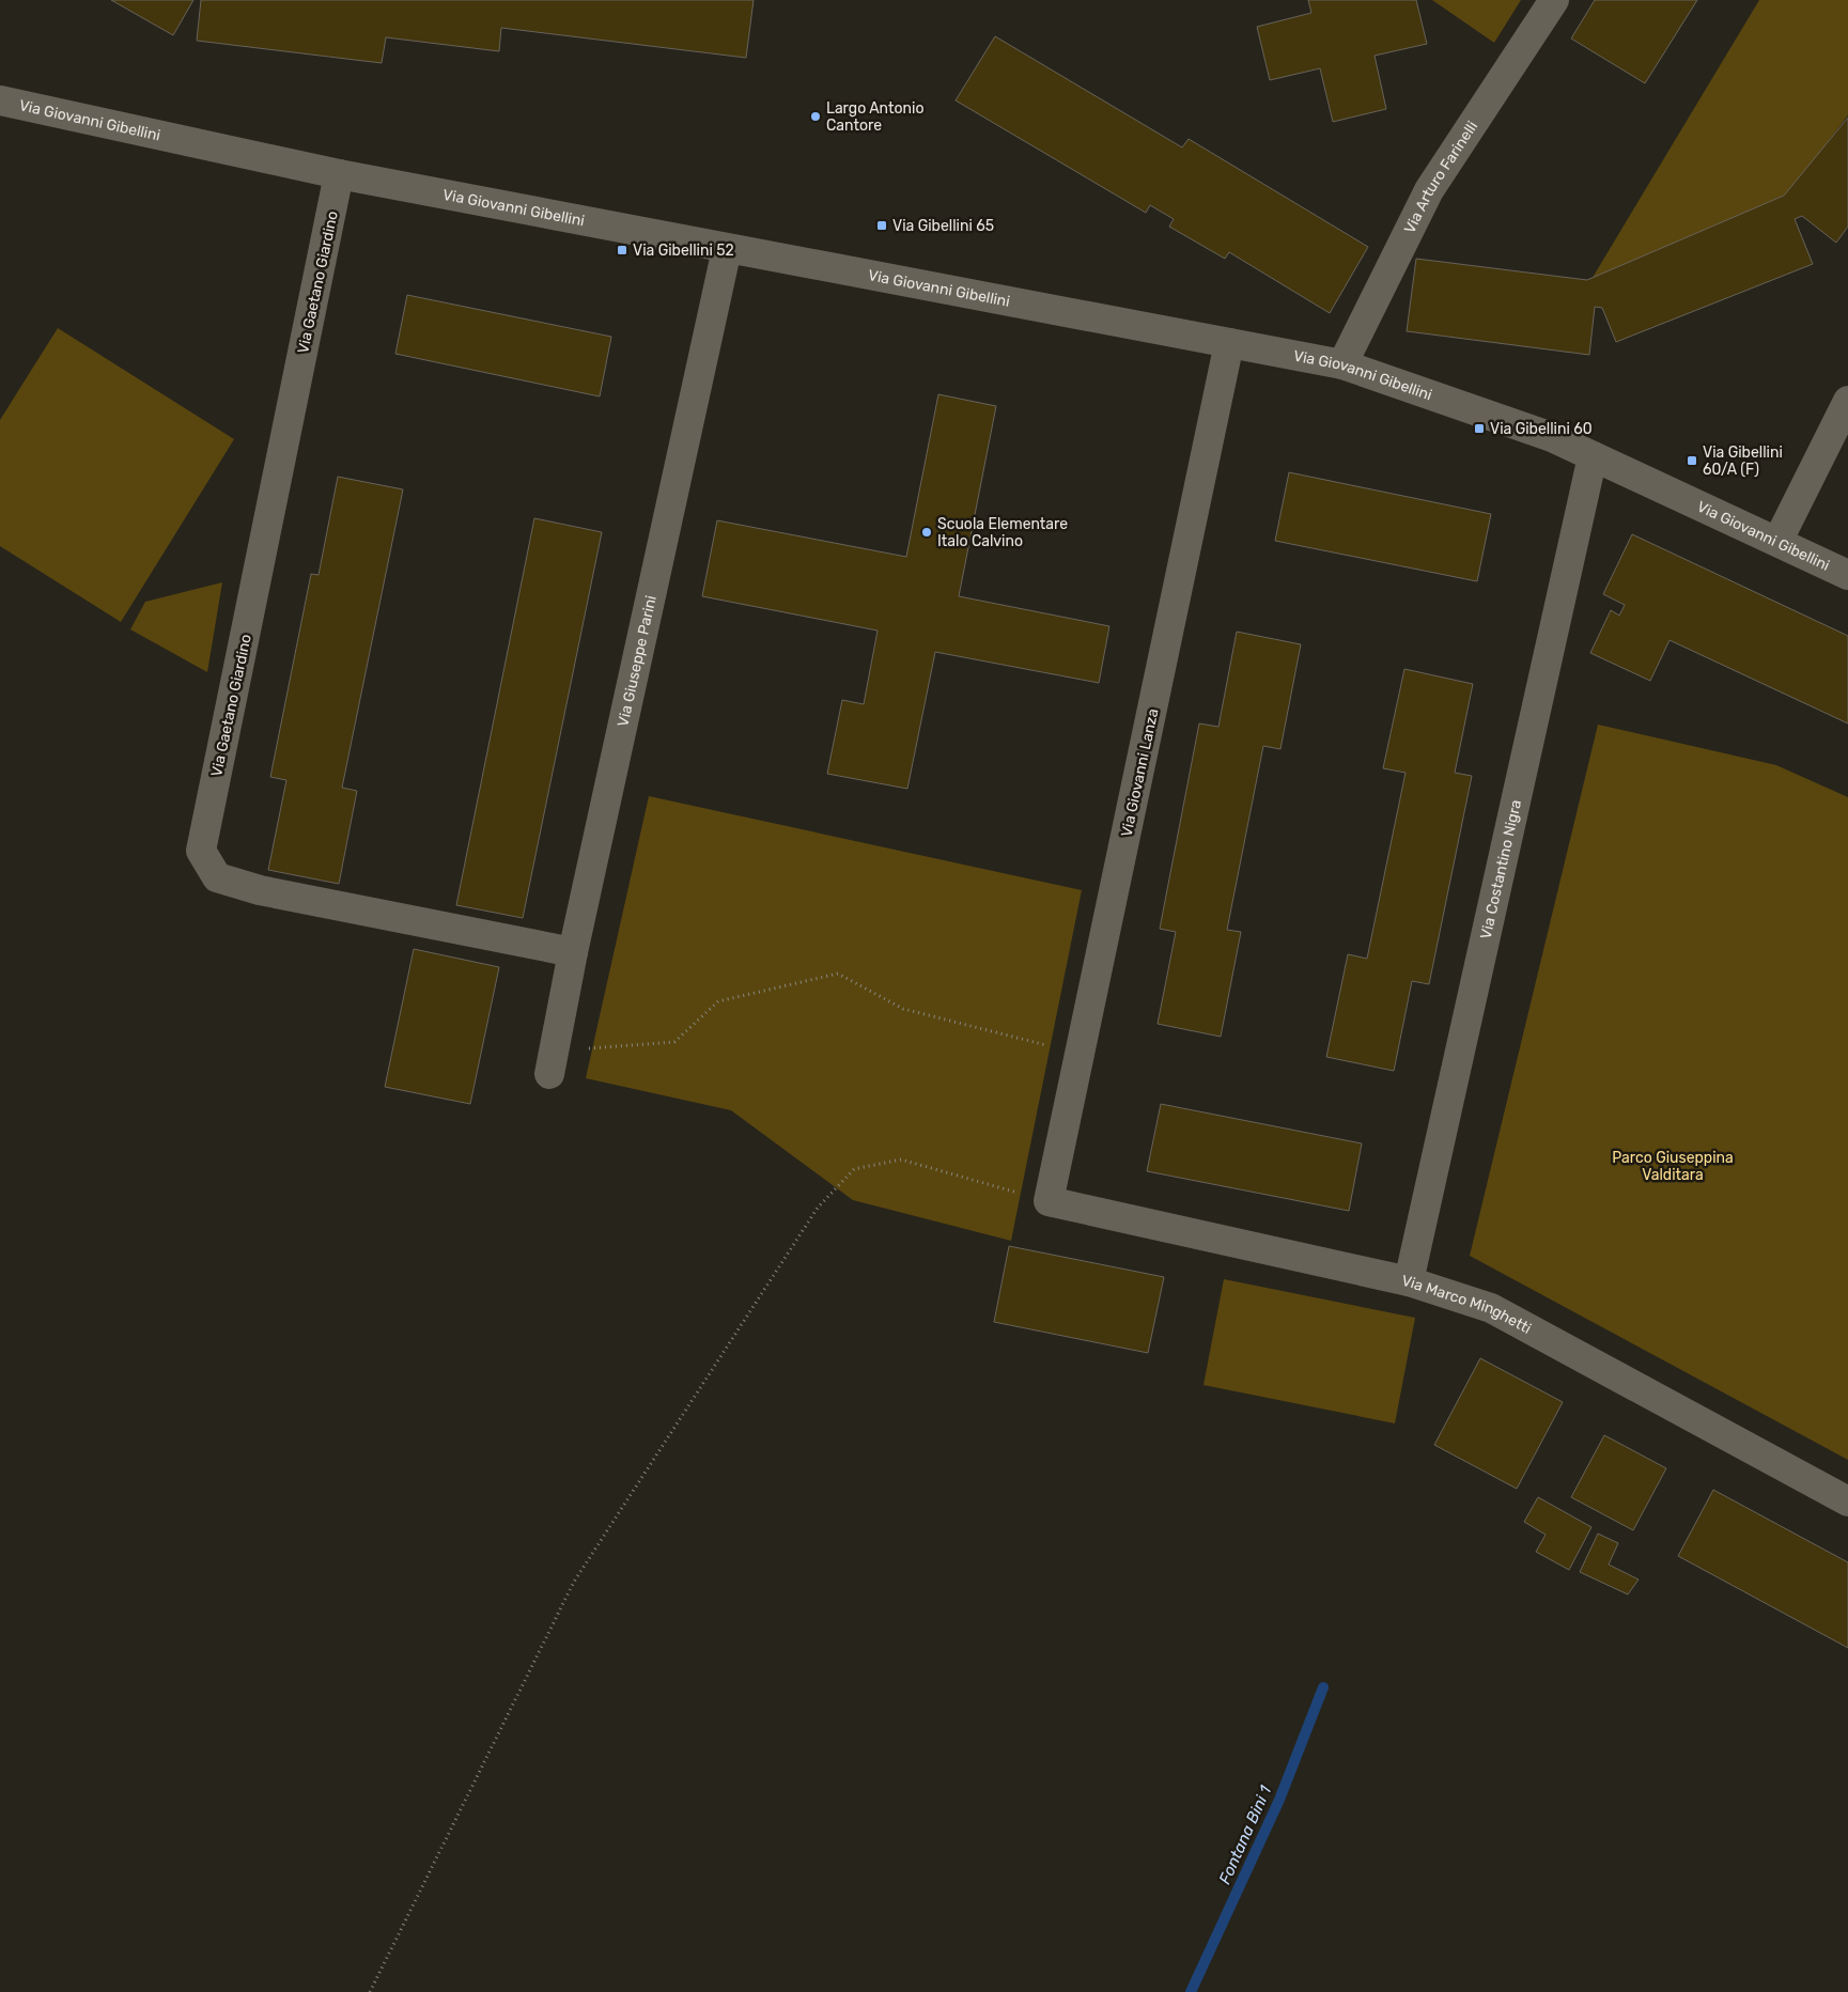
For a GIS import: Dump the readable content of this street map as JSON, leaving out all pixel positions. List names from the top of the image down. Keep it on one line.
{"streets":{"street":["Via Giovanni Gibellini","Via Arturo Farinelli","Via Gaetano Giardino","Via Giuseppe Parini","Via Giovanni Lanza","Via Costantino Nigra","Via Marco Minghetti"]},"crossings":[["Via Giovanni Gibellini","Via Arturo Farinelli"],["Via Giovanni Gibellini","Via Gaetano Giardino"],["Via Giovanni Gibellini","Via Giuseppe Parini"],["Via Giovanni Gibellini","Via Giovanni Lanza"],["Via Giovanni Gibellini","Via Costantino Nigra"],["Via Gaetano Giardino","Via Giuseppe Parini"],["Via Giovanni Lanza","Via Marco Minghetti"],["Via Costantino Nigra","Via Marco Minghetti"]],"water":["Fontana Bini 1"],"parks":["Parco Giuseppina Valditara"],"places":{"other":["Largo Antonio Cantore","Scuola Elementare Italo Calvino"],"transit":["Via Gibellini 65","Via Gibellini 52","Via Gibellini 60","Via Gibellini 60/A (F)"]}}
